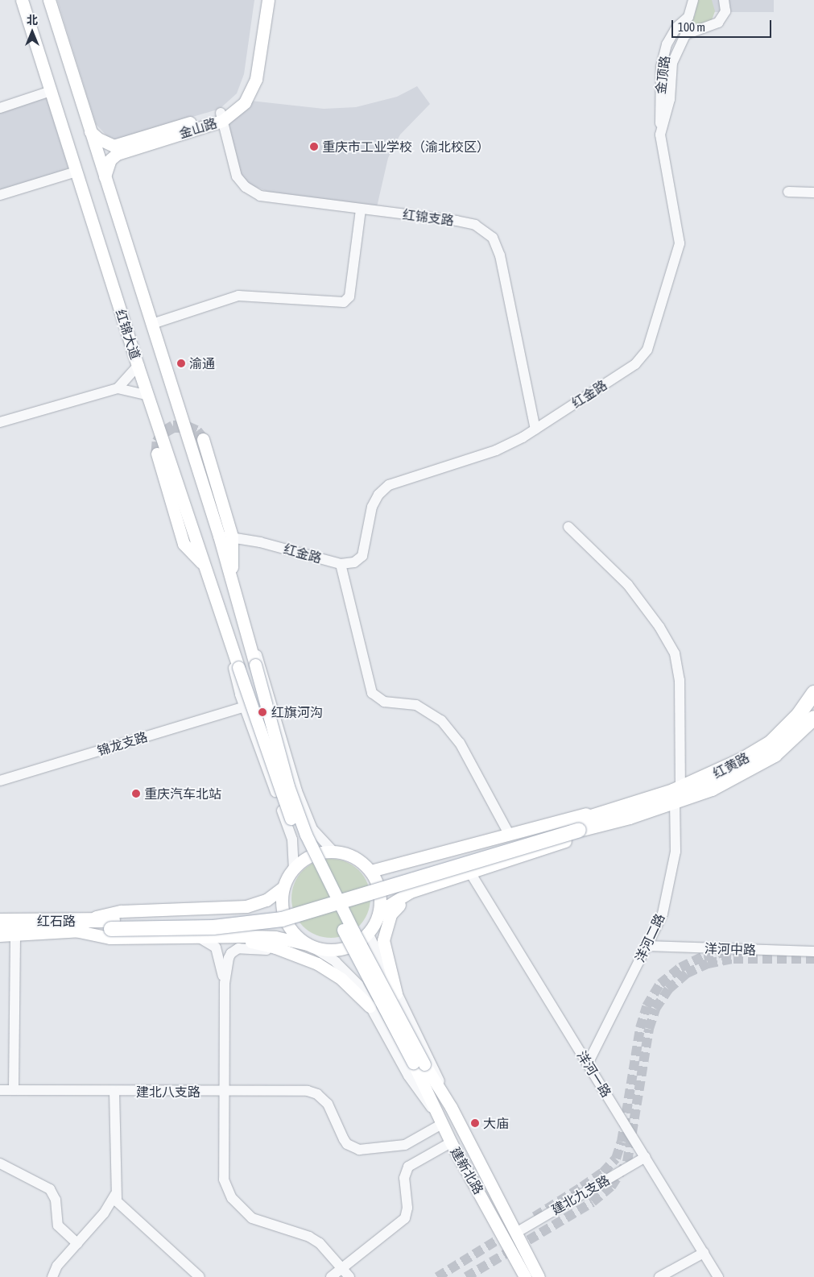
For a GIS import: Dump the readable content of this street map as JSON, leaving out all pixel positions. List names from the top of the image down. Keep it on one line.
{"streets":{"highway":["红黄路","红石路"],"main road":["金山路","红锦大道","建新北路"],"street":["金顶路","红锦支路","红金路","锦龙支路","洋河二路","洋河中路","洋河一路","建北八支路","建北九支路"]},"crossings":[["金顶路","红金路"],["金山路","红锦支路"],["红锦支路","红金路"],["红锦大道","红金路"],["红锦大道","建新北路"],["红黄路","红石路"],["红黄路","洋河二路"],["洋河二路","洋河中路"],["洋河二路","洋河一路"],["洋河一路","建北九支路"],["建北八支路","建新北路"],["建新北路","建北九支路"]],"places":["重庆市工业学校（渝北校区）","渝通","红旗河沟","重庆汽车北站","大庙"],"scale_bar":"100 m","north":"top"}
